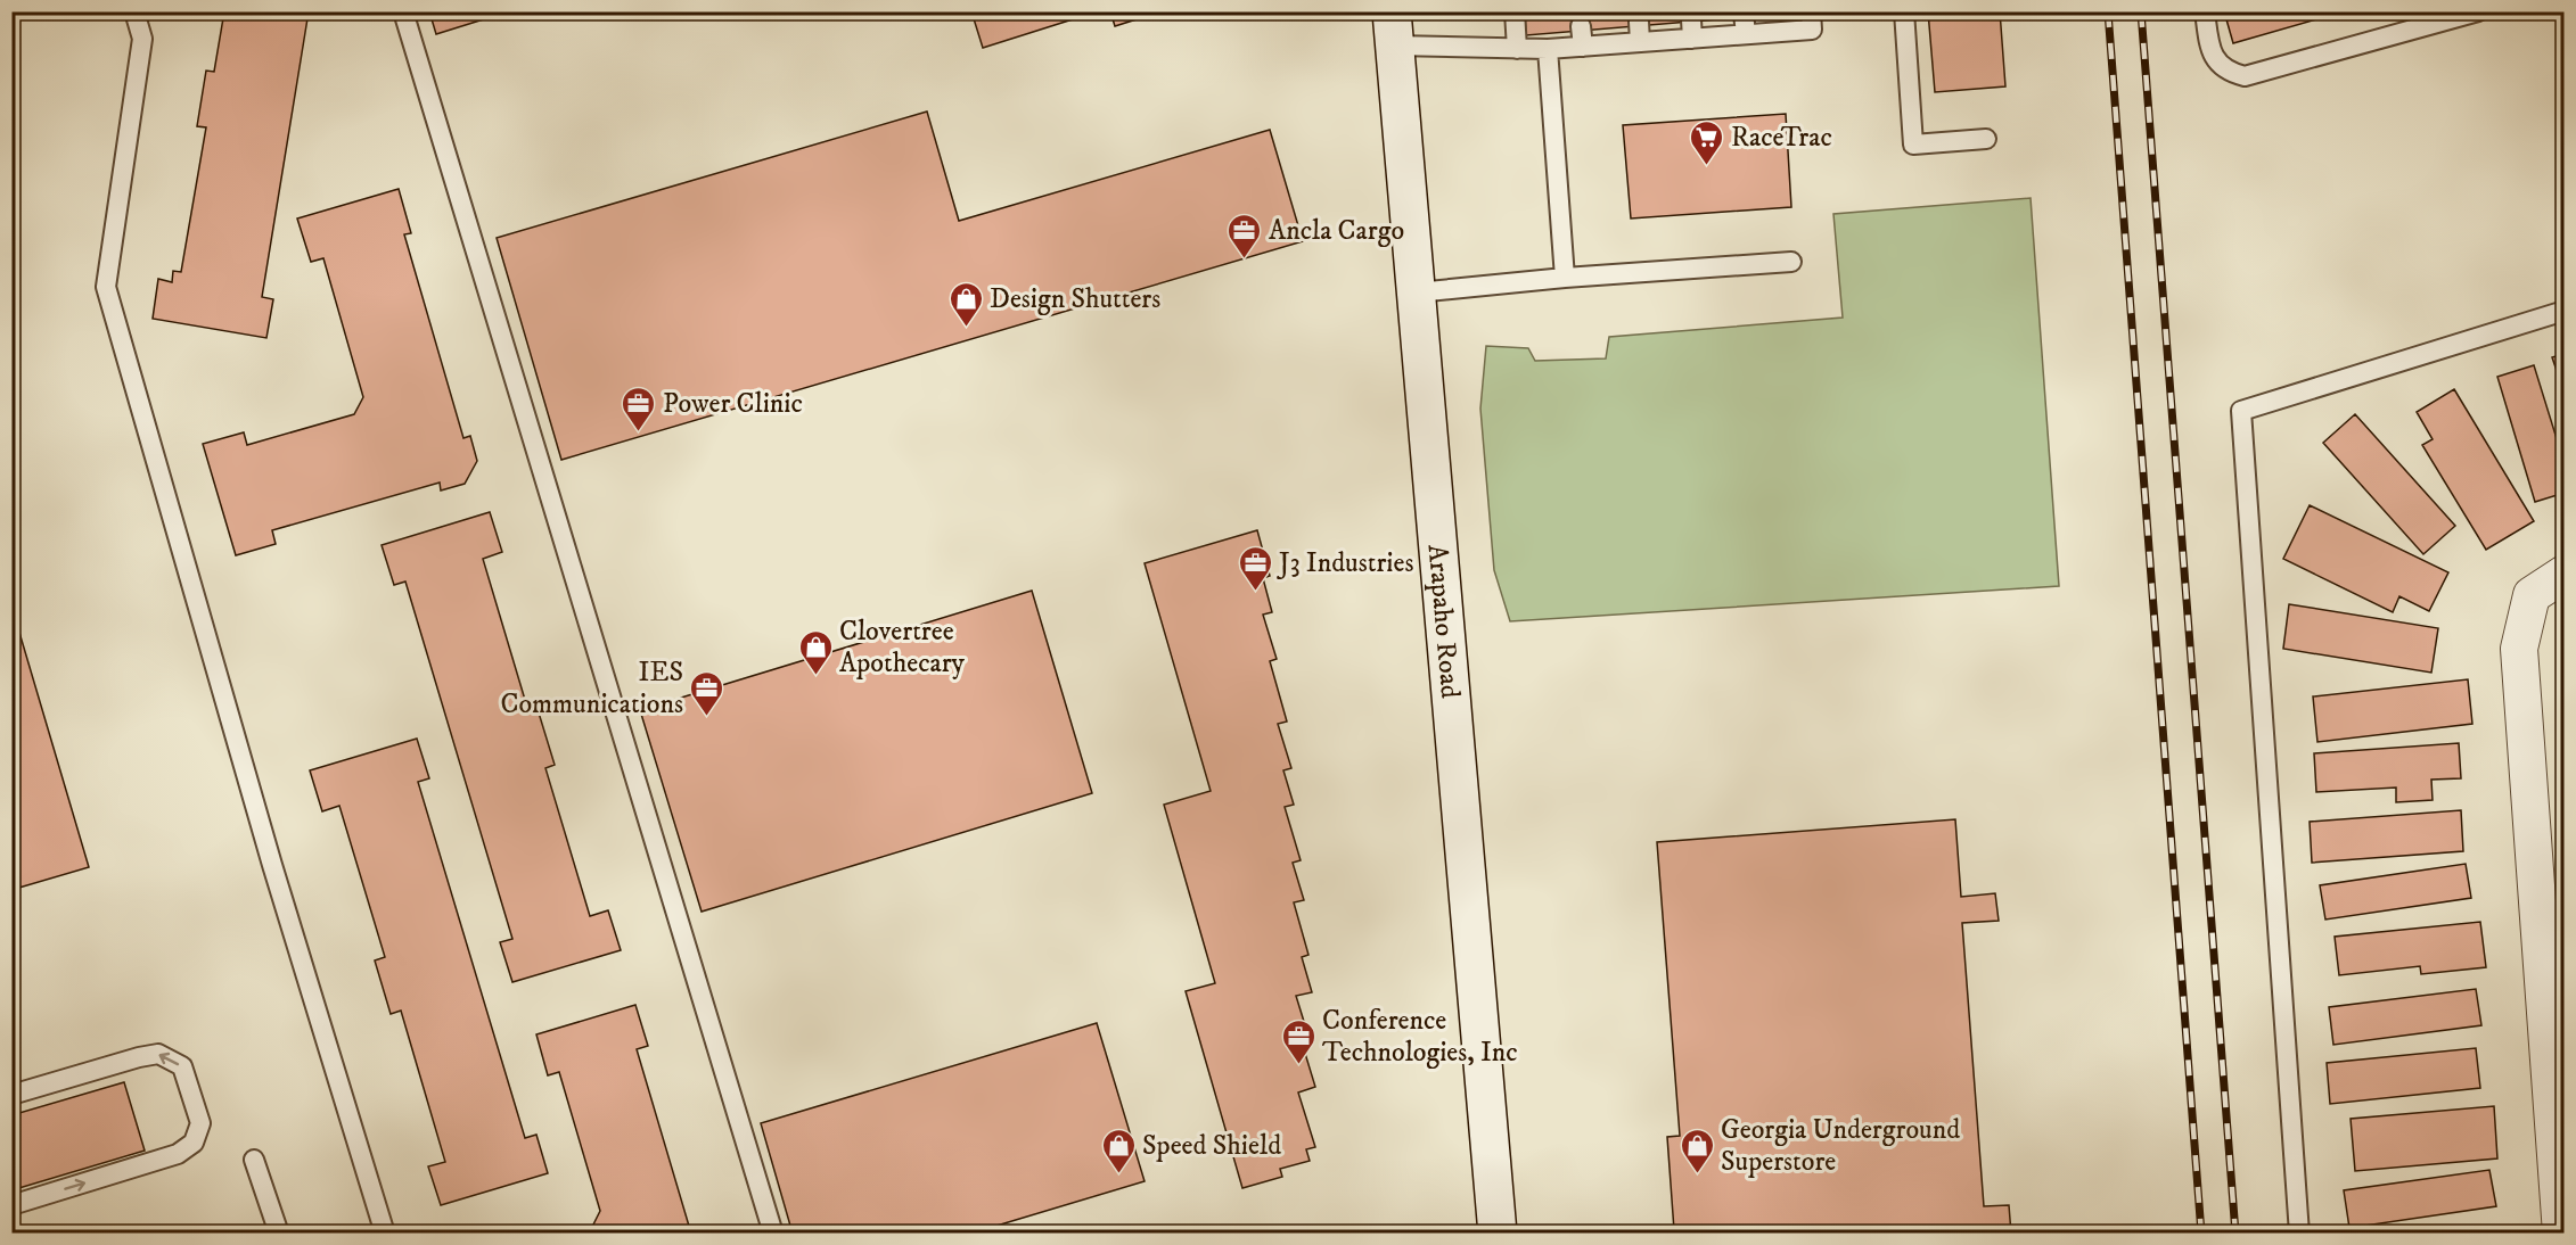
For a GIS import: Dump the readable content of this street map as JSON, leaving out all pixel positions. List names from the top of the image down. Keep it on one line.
{"streets":{"main road":["Arapaho Road"]},"places":{"supermarket":["RaceTrac"],"office":["Ancla Cargo","Power Clinic","J3 Industries","IES Communications","Conference Technologies, Inc"],"shop":["Design Shutters","Clovertree Apothecary","Speed Shield","Georgia Underground Superstore"]}}
